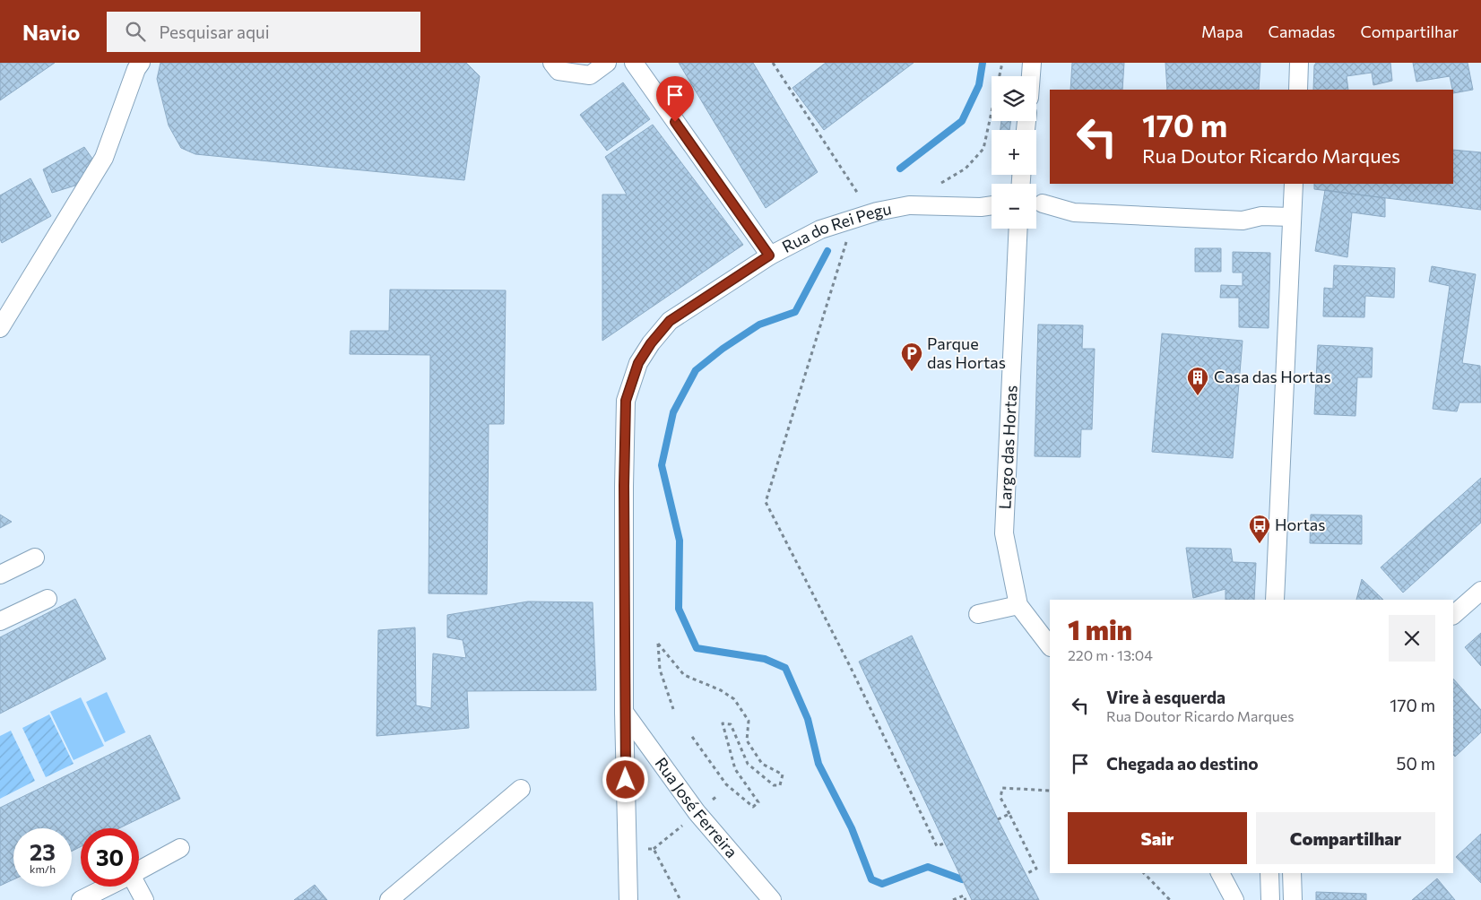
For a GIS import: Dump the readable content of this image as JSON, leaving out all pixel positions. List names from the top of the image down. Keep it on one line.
{"streets":{"street":["Rua do Rei Pegu","Largo das Hortas","Rua José Ferreira"]},"crossings":[["Rua do Rei Pegu","Rua José Ferreira"]],"places":{"parking":["Parque das Hortas"],"building":["Casa das Hortas"],"bus stop":["Hortas"]},"page":{"header":"Navio","search":"Pesquisar aqui","nav":["Mapa","Camadas","Compartilhar"],"map_buttons":["+","−"],"turn":["170 m","Rua Doutor Ricardo Marques"],"heading":["1 min","220 m · 13:04"],"list":[{"name":"Vire à esquerda","note":"Rua Doutor Ricardo Marques","value":"170 m"},{"name":"Chegada ao destino","value":"50 m"}],"buttons":["Sair","Compartilhar"],"speed":"23 km/h","limit":"30"}}
